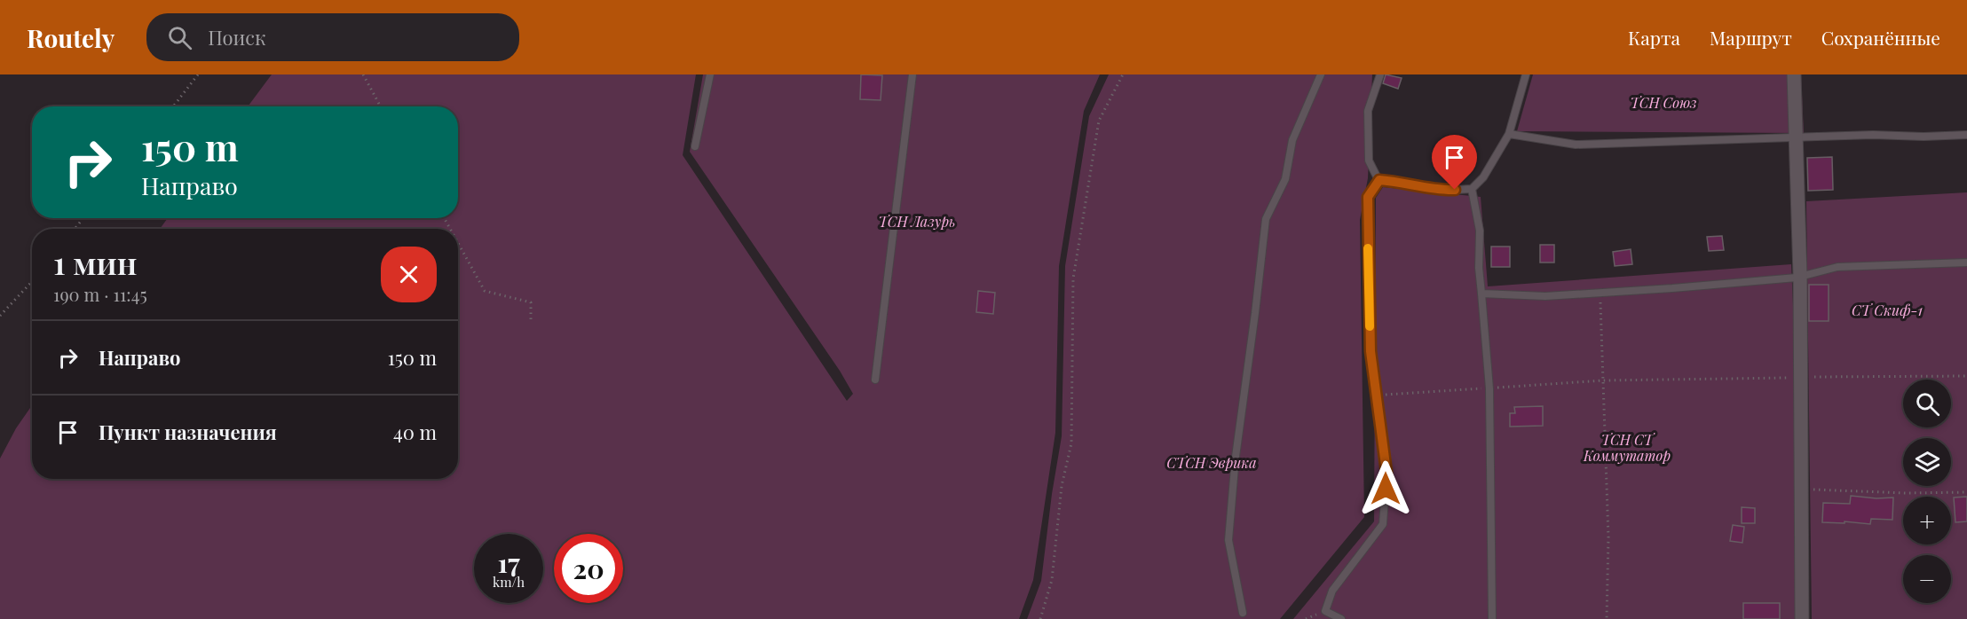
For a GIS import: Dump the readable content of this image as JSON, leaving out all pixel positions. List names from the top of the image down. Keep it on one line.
{"parks":["ТСН Союз","ТСН Лазурь","СТ Скиф-1","ТСН СТ Коммутатор","СТСН Эврика"],"page":{"header":"Routely","search":"Поиск","nav":["Карта","Маршрут","Сохранённые"],"turn":["150 m","Направо"],"heading":["1 мин","190 m · 11:45"],"list":[{"name":"Направо","value":"150 m"},{"name":"Пункт назначения","value":"40 m"}],"map_buttons":["+","−"],"speed":"17 km/h","limit":"20"}}
